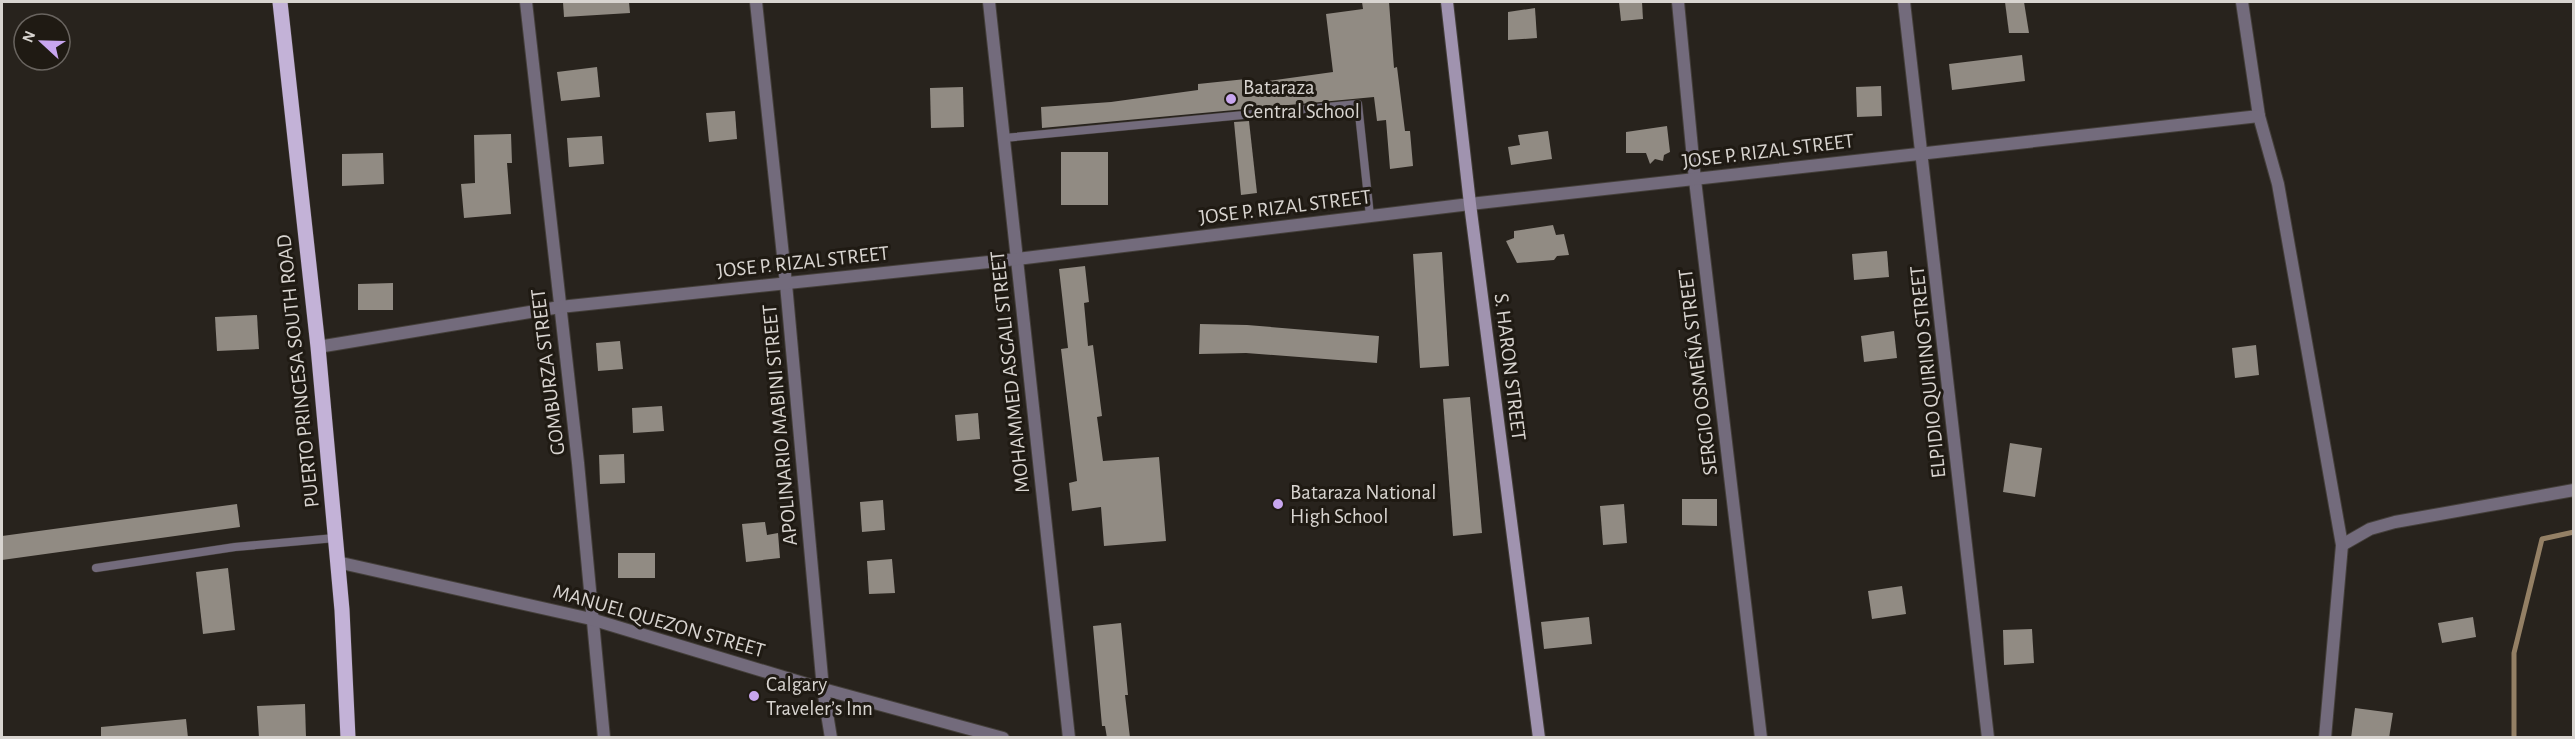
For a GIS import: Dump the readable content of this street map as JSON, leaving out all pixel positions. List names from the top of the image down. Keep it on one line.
{"streets":{"main road":["PUERTO PRINCESA SOUTH ROAD"],"street":["JOSE P. RIZAL STREET","S. HARON STREET","GOMBURZA STREET","MOHAMMED ASGALI STREET","SERGIO OSMEÑA STREET","ELPIDIO QUIRINO STREET","APOLINARIO MABINI STREET","MANUEL QUEZON STREET"]},"crossings":[["JOSE P. RIZAL STREET","S. HARON STREET"],["JOSE P. RIZAL STREET","PUERTO PRINCESA SOUTH ROAD"],["JOSE P. RIZAL STREET","GOMBURZA STREET"],["JOSE P. RIZAL STREET","MOHAMMED ASGALI STREET"],["JOSE P. RIZAL STREET","SERGIO OSMEÑA STREET"],["JOSE P. RIZAL STREET","ELPIDIO QUIRINO STREET"],["JOSE P. RIZAL STREET","APOLINARIO MABINI STREET"],["PUERTO PRINCESA SOUTH ROAD","MANUEL QUEZON STREET"],["GOMBURZA STREET","MANUEL QUEZON STREET"],["APOLINARIO MABINI STREET","MANUEL QUEZON STREET"]],"places":["Bataraza Central School","Bataraza National High School","Calgary Traveler’s Inn"],"north":"left"}
